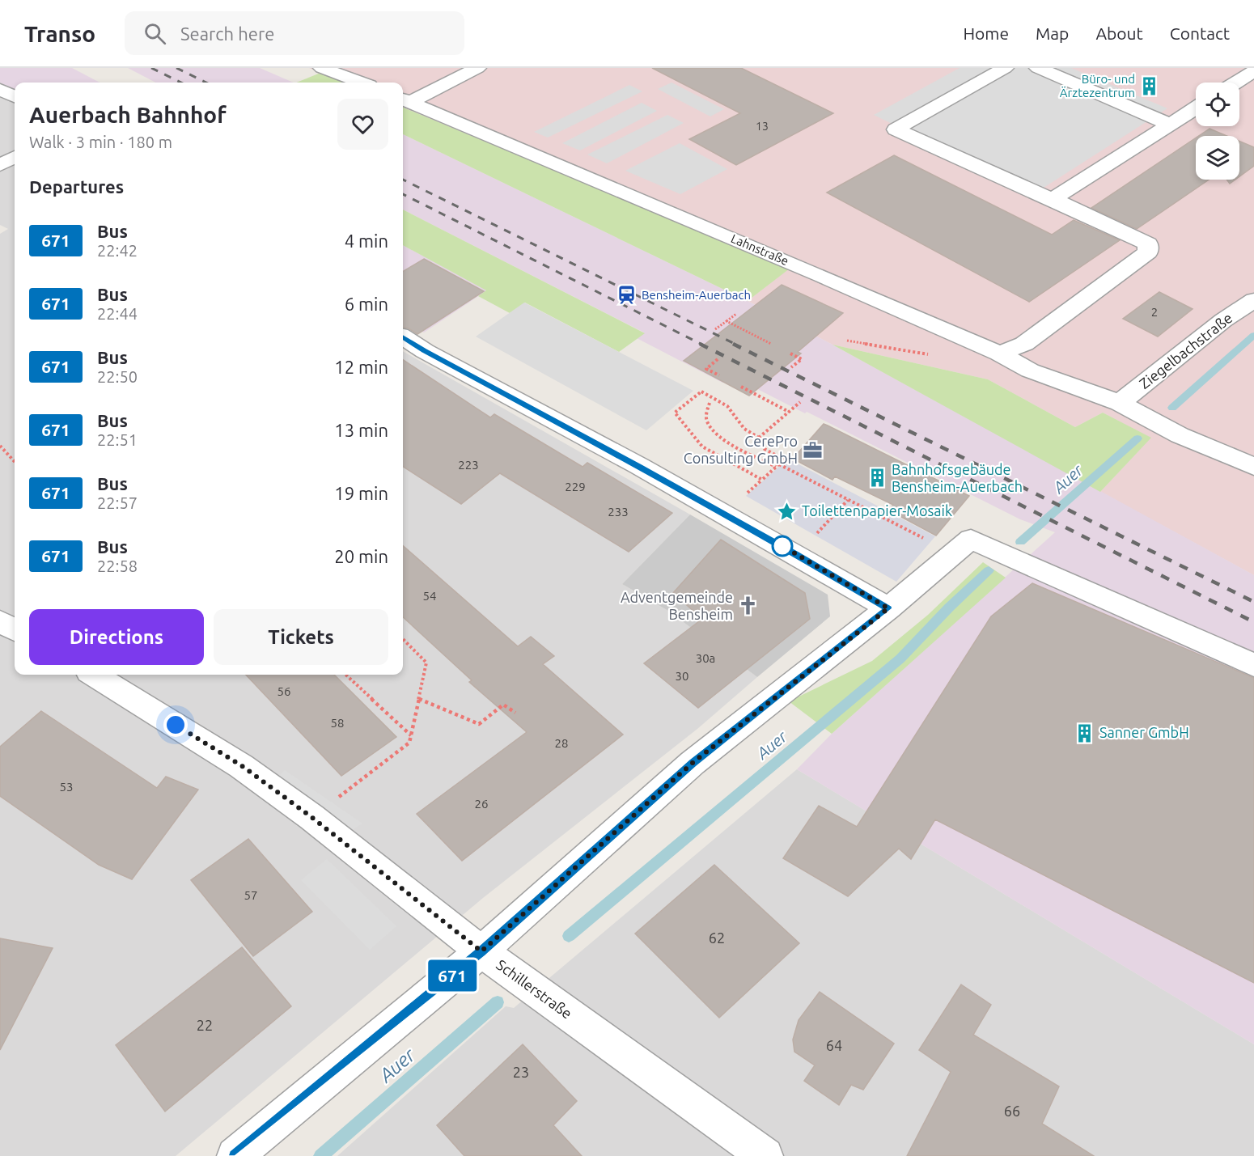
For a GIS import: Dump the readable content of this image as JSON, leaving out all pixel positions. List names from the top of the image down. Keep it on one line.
{"streets":{"street":["Lahnstraße","Ziegelbachstraße","Schillerstraße"]},"crossings":[["Lahnstraße","Ziegelbachstraße"]],"water":["Auer"],"places":{"building":["Büro- und Ärztezentrum","Bahnhofsgebäude Bensheim-Auerbach","Sanner GmbH"],"station":["Bensheim-Auerbach"],"office":["CerePro Consulting GmbH"],"place":["Toilettenpapier-Mosaik"],"church":["Adventgemeinde Bensheim"]},"lines":["bus line 671"],"house_numbers":["13","2","223","229","233","54","30a","30","56","58","28","53","26","57","62","22","64","23","66"],"page":{"header":"Transo","search":"Search here","nav":["Home","Map","About","Contact"],"on_map":"671","heading":[["Auerbach Bahnhof","Walk · 3 min · 180 m"],"Departures"],"list":[{"mark":"671","name":"Bus","note":"22:42","value":"4 min"},{"mark":"671","name":"Bus","note":"22:44","value":"6 min"},{"mark":"671","name":"Bus","note":"22:50","value":"12 min"},{"mark":"671","name":"Bus","note":"22:51","value":"13 min"},{"mark":"671","name":"Bus","note":"22:57","value":"19 min"},{"mark":"671","name":"Bus","note":"22:58","value":"20 min"}],"buttons":["Directions","Tickets"]}}
